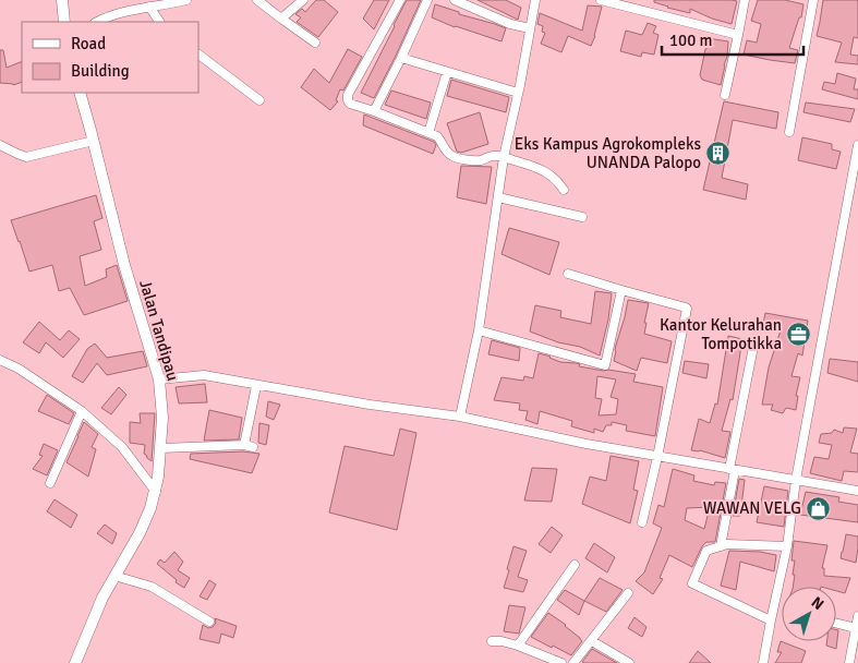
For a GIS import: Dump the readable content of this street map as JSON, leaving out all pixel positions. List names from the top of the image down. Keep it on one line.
{"streets":{"street":["Jalan Tandipau"]},"places":{"building":["Eks Kampus Agrokompleks UNANDA Palopo"],"office":["Kantor Kelurahan Tompotikka"],"shop":["WAWAN VELG"]},"legend":["Road","Building"],"scale_bar":"100 m","north":"top right"}
